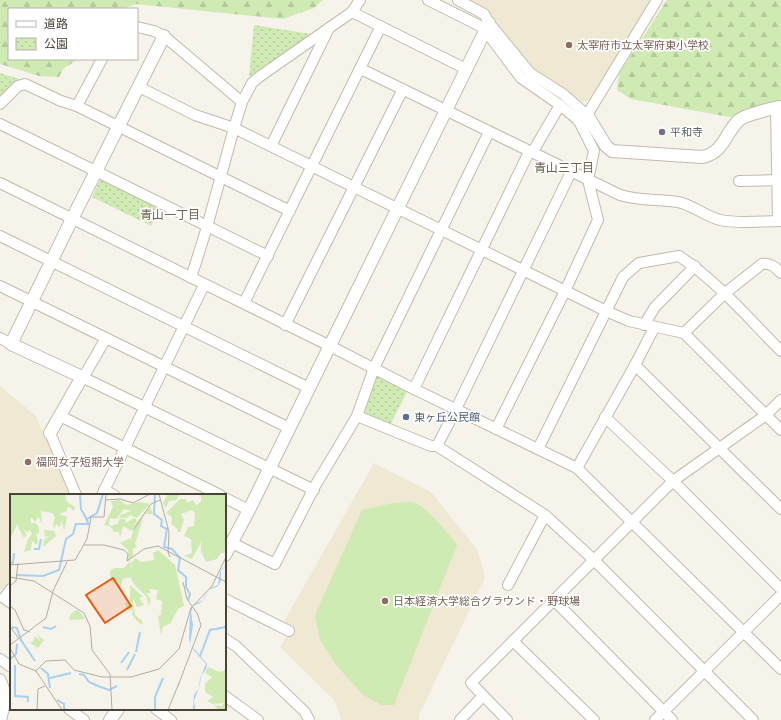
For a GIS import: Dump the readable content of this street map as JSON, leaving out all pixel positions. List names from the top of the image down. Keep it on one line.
{"districts":["青山三丁目","青山一丁目"],"places":["太宰府市立太宰府東小学校","平和寺","東ヶ丘公民館","福岡女子短期大学","日本経済大学総合グラウンド・野球場"],"legend":["道路","公園"]}
